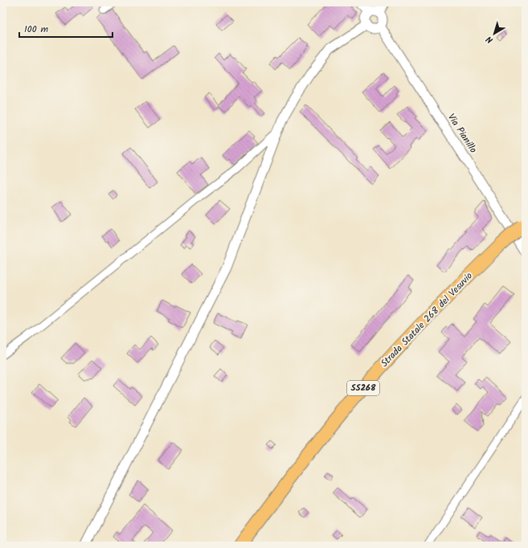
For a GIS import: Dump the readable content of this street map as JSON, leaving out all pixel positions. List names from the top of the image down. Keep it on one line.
{"streets":{"highway":["Strada Statale 268 del Vesuvio","SS268"],"street":["Via Pianillo"]},"scale_bar":"100 m","north":"bottom left"}
